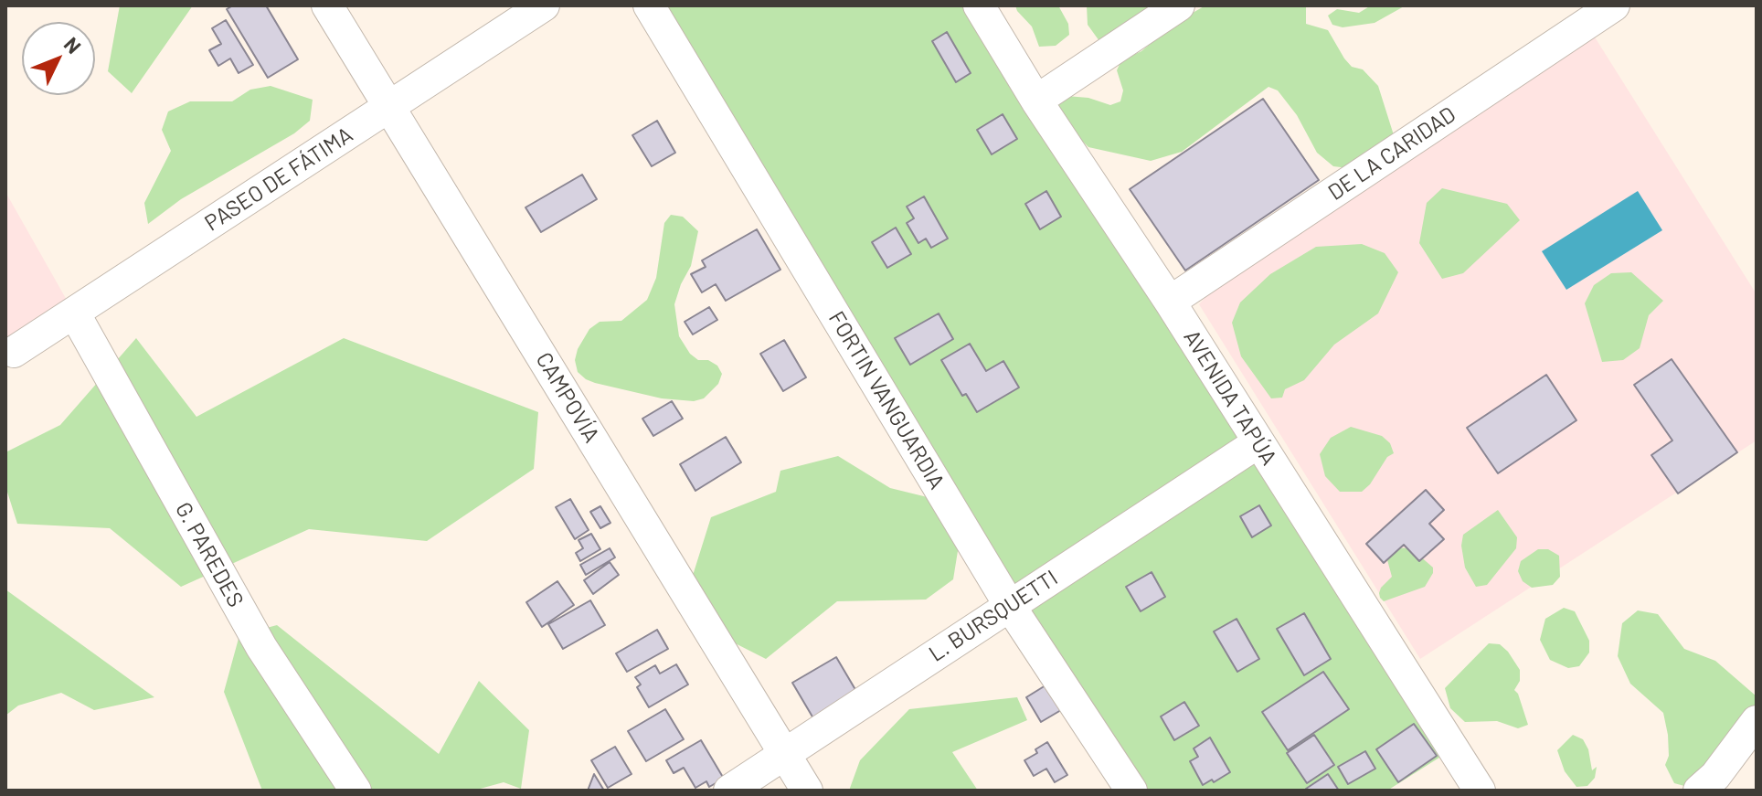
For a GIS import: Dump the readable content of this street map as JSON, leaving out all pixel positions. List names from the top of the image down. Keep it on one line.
{"streets":{"street":["DE LA CARIDAD","PASEO DE FÁTIMA","CAMPOVÍA","AVENIDA TAPÚA","FORTIN VANGUARDIA","G. PAREDES","L. BURSQUETTI"]},"crossings":[["DE LA CARIDAD","AVENIDA TAPÚA"],["PASEO DE FÁTIMA","CAMPOVÍA"],["PASEO DE FÁTIMA","G. PAREDES"],["CAMPOVÍA","L. BURSQUETTI"],["AVENIDA TAPÚA","L. BURSQUETTI"],["FORTIN VANGUARDIA","L. BURSQUETTI"]],"north":"top right"}
